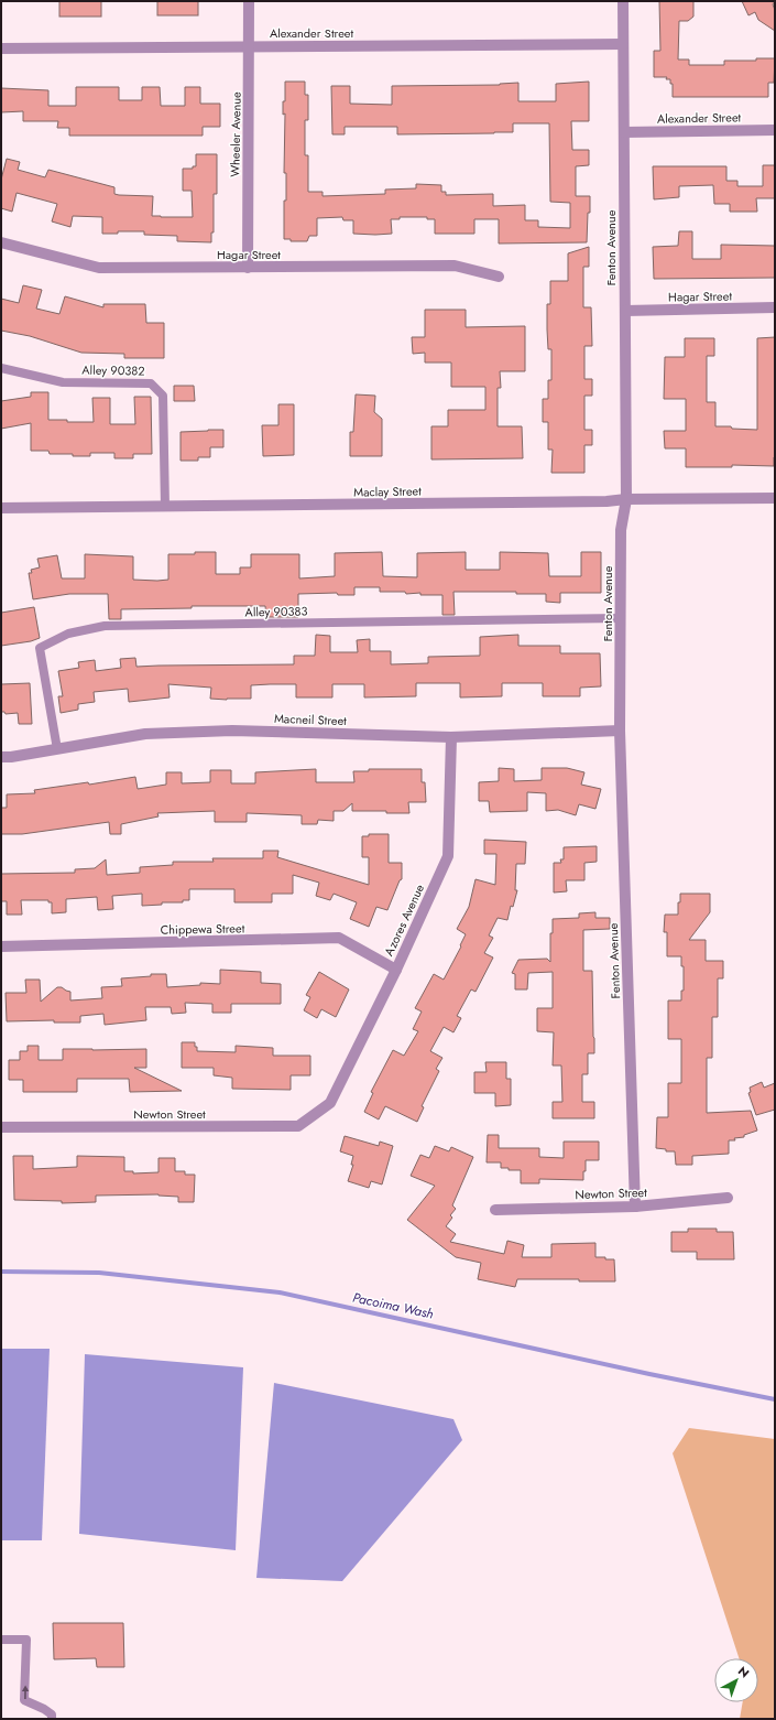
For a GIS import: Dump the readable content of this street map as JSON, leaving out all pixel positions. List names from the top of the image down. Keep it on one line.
{"streets":{"street":["Alexander Street","Wheeler Avenue","Fenton Avenue","Hagar Street","Maclay Street","Macneil Street","Azores Avenue","Chippewa Street","Newton Street"],"lane":["Alley 90382","Alley 90383"]},"crossings":[["Alexander Street","Wheeler Avenue"],["Alexander Street","Fenton Avenue"],["Wheeler Avenue","Hagar Street"],["Fenton Avenue","Hagar Street"],["Fenton Avenue","Maclay Street"],["Fenton Avenue","Alley 90383"],["Fenton Avenue","Macneil Street"],["Fenton Avenue","Newton Street"],["Alley 90382","Maclay Street"],["Alley 90383","Macneil Street"],["Macneil Street","Azores Avenue"],["Azores Avenue","Chippewa Street"],["Azores Avenue","Newton Street"]],"water":["Pacoima Wash"],"north":"top right"}
